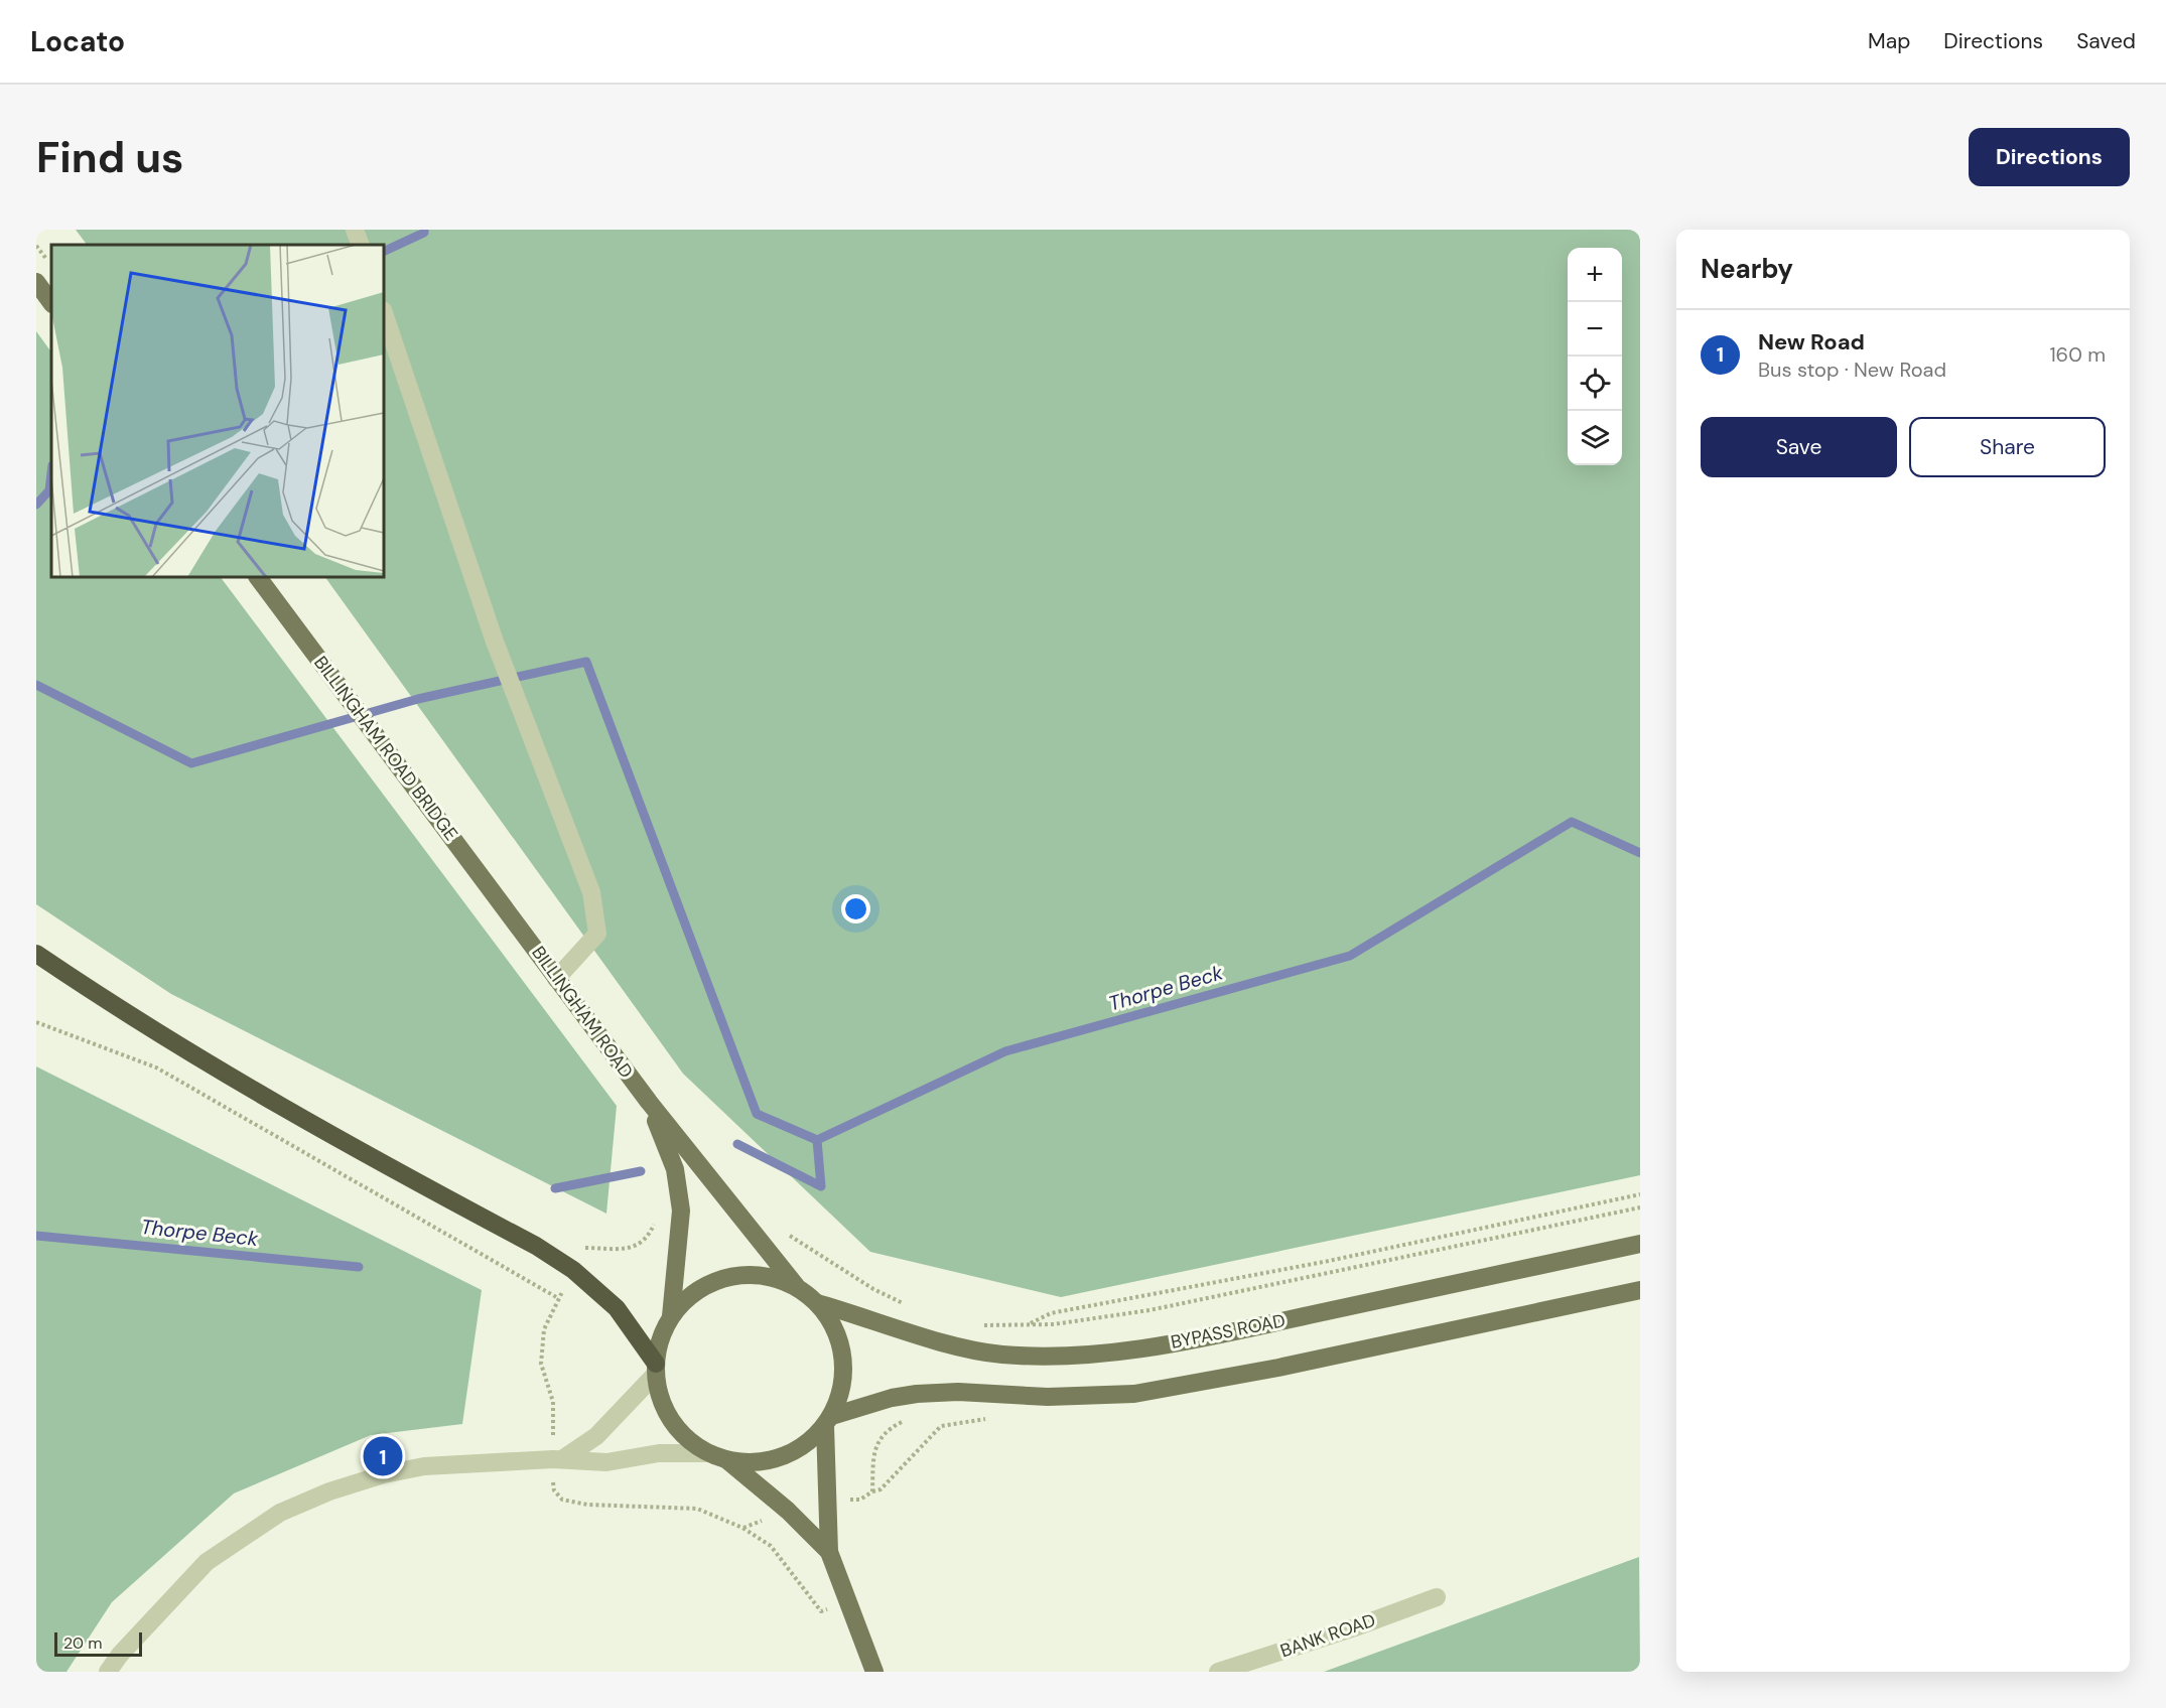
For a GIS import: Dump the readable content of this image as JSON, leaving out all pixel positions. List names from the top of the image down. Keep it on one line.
{"streets":{"main road":["BILLINGHAM ROAD BRIDGE","BILLINGHAM ROAD","BYPASS ROAD"],"street":["BANK ROAD"]},"crossings":[["BILLINGHAM ROAD BRIDGE","BILLINGHAM ROAD"]],"water":["Thorpe Beck"],"scale_bar":"20 m","page":{"header":"Locato","nav":["Map","Directions","Saved"],"buttons":["Directions",["Save","Share"]],"title":"Find us","heading":"Nearby","map_buttons":["+","−"],"list":[{"mark":"1","name":"New Road","note":"Bus stop · New Road","value":"160 m"}],"pins":"1","scale":"20 m"}}
